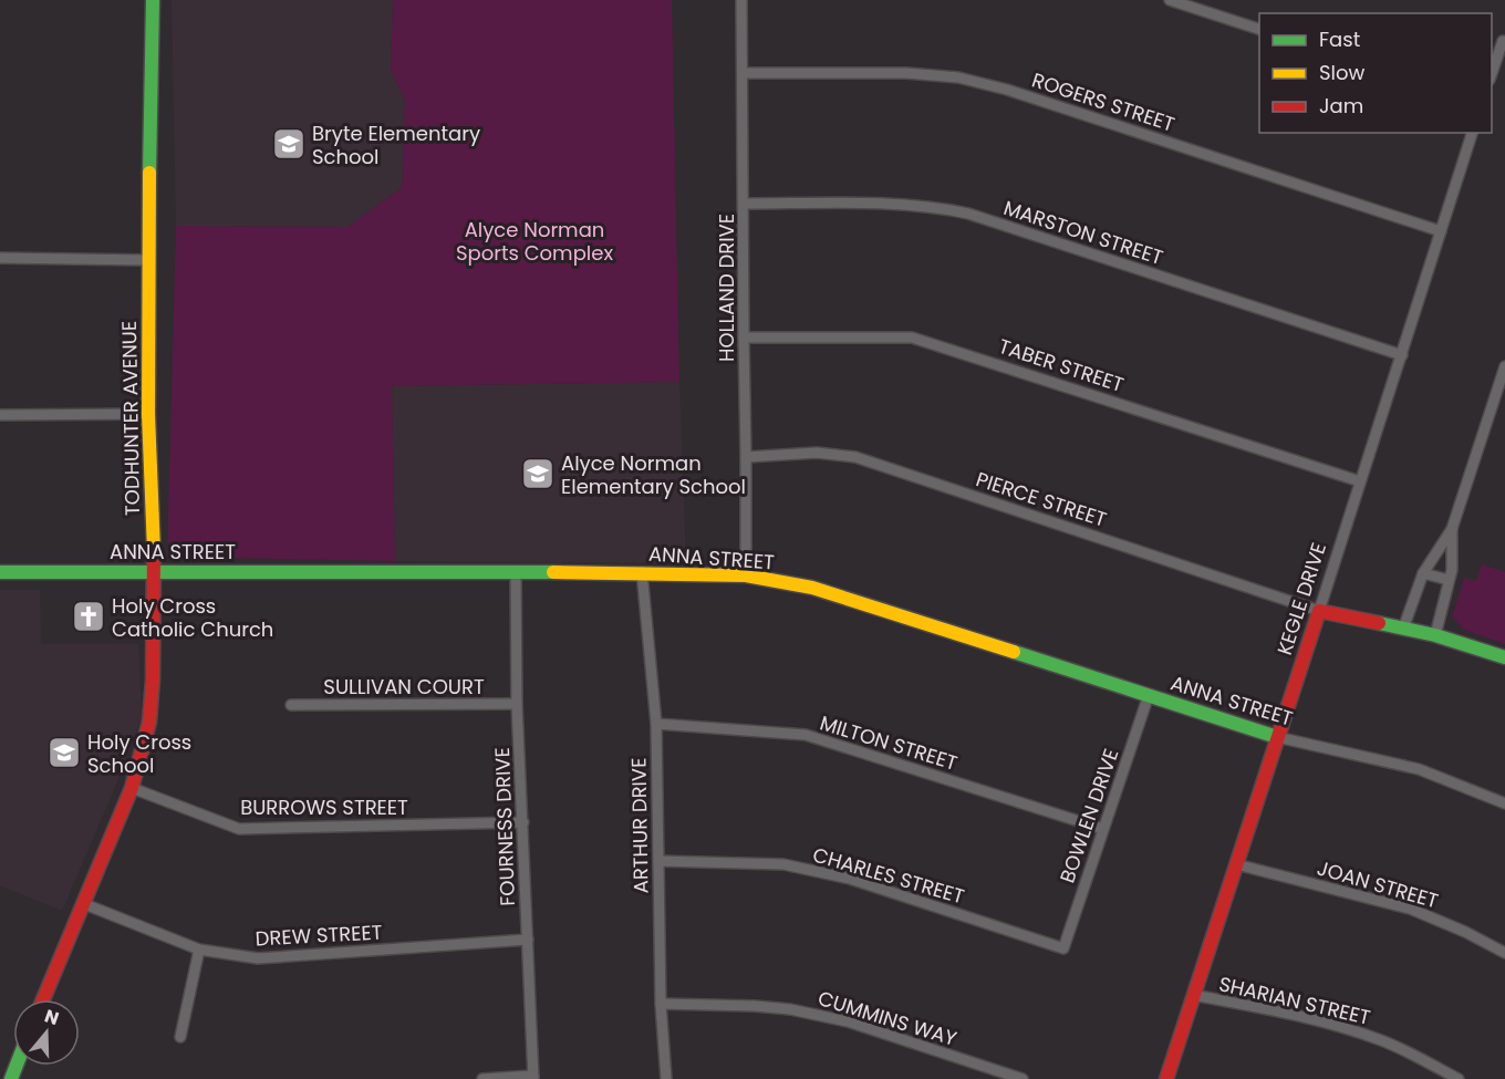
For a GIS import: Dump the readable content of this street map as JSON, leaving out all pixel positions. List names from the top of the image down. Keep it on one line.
{"streets":{"street":["ROGERS STREET","MARSTON STREET","HOLLAND DRIVE","TABER STREET","TODHUNTER AVENUE","PIERCE STREET","ANNA STREET","KEGLE DRIVE","SULLIVAN COURT","MILTON STREET","BURROWS STREET","BOWLEN DRIVE","ARTHUR DRIVE","FOURNESS DRIVE","CHARLES STREET","JOAN STREET","DREW STREET","SHARIAN STREET","CUMMINS WAY"]},"crossings":[["ROGERS STREET","HOLLAND DRIVE"],["ROGERS STREET","KEGLE DRIVE"],["MARSTON STREET","HOLLAND DRIVE"],["MARSTON STREET","KEGLE DRIVE"],["HOLLAND DRIVE","TABER STREET"],["HOLLAND DRIVE","PIERCE STREET"],["HOLLAND DRIVE","ANNA STREET"],["TABER STREET","KEGLE DRIVE"],["TODHUNTER AVENUE","ANNA STREET"],["TODHUNTER AVENUE","BURROWS STREET"],["TODHUNTER AVENUE","DREW STREET"],["PIERCE STREET","KEGLE DRIVE"],["ANNA STREET","KEGLE DRIVE"],["ANNA STREET","BOWLEN DRIVE"],["ANNA STREET","ARTHUR DRIVE"],["ANNA STREET","FOURNESS DRIVE"],["KEGLE DRIVE","JOAN STREET"],["KEGLE DRIVE","SHARIAN STREET"],["SULLIVAN COURT","FOURNESS DRIVE"],["MILTON STREET","BOWLEN DRIVE"],["MILTON STREET","ARTHUR DRIVE"],["BURROWS STREET","FOURNESS DRIVE"],["BOWLEN DRIVE","CHARLES STREET"],["ARTHUR DRIVE","CHARLES STREET"],["ARTHUR DRIVE","CUMMINS WAY"],["FOURNESS DRIVE","DREW STREET"]],"parks":["Alyce Norman Sports Complex"],"places":{"school or university":["Bryte Elementary School","Alyce Norman Elementary School","Holy Cross School"],"church":["Holy Cross Catholic Church"]},"legend":["Fast","Slow","Jam"],"north":"top"}
